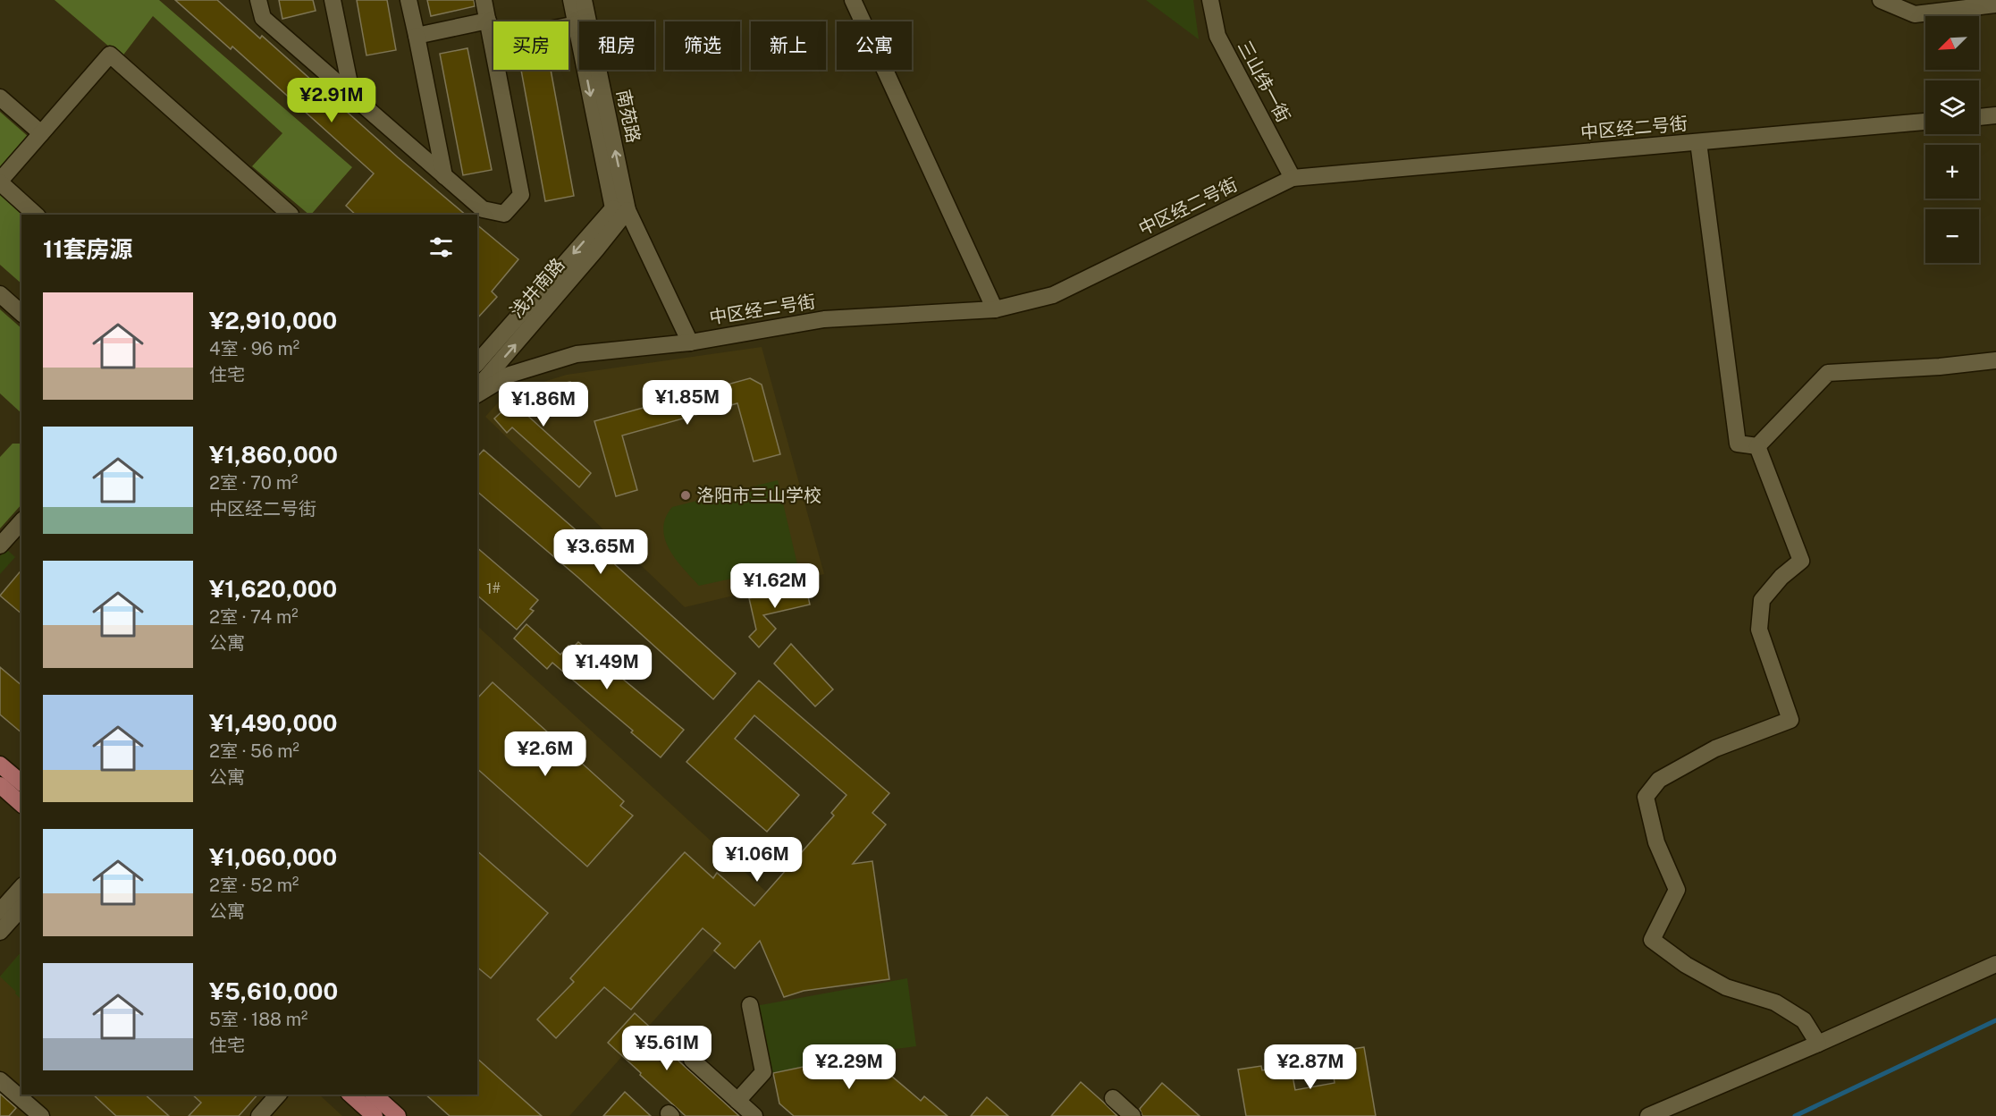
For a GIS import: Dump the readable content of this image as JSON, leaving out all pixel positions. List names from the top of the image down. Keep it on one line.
{"streets":{"street":["三山纬一街","南苑路","中区经二号街","浅井南路"]},"crossings":[["三山纬一街","中区经二号街"],["南苑路","中区经二号街"],["南苑路","浅井南路"]],"places":["洛阳市三山学校"],"house_numbers":["1#"],"north":"bottom left","page":{"map_buttons":["+","−"],"chip":["买房","租房","筛选","新上","公寓"],"price":["¥2.91M","¥1.85M","¥1.86M","¥3.65M","¥1.62M","¥1.49M","¥2.6M","¥1.06M","¥5.61M","¥2.29M","¥2.87M"],"heading":"11套房源","list":[{"name":"¥2,910,000","note":"4室 · 96 m² · 住宅"},{"name":"¥1,860,000","note":"2室 · 70 m² · 中区经二号街"},{"name":"¥1,620,000","note":"2室 · 74 m² · 公寓"},{"name":"¥1,490,000","note":"2室 · 56 m² · 公寓"},{"name":"¥1,060,000","note":"2室 · 52 m² · 公寓"},{"name":"¥5,610,000","note":"5室 · 188 m² · 住宅"}]}}
